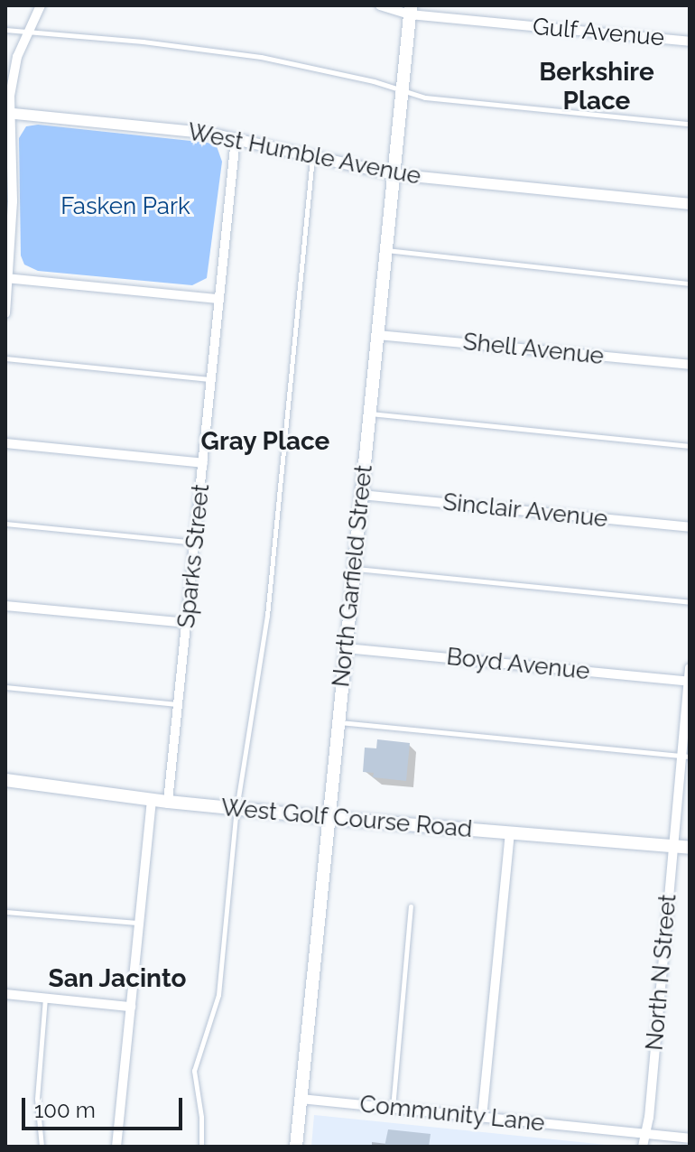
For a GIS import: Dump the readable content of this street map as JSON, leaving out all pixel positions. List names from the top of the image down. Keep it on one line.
{"streets":{"main road":["North Garfield Street","West Golf Course Road"],"street":["Gulf Avenue","West Humble Avenue","Shell Avenue","Sinclair Avenue","Sparks Street","Boyd Avenue","North N Street","Community Lane"]},"crossings":[["Gulf Avenue","North Garfield Street"],["West Humble Avenue","Sparks Street"],["West Humble Avenue","North Garfield Street"],["Shell Avenue","North Garfield Street"],["Sinclair Avenue","North Garfield Street"],["Sparks Street","West Golf Course Road"],["North Garfield Street","Boyd Avenue"],["North Garfield Street","West Golf Course Road"],["North Garfield Street","Community Lane"],["Boyd Avenue","North N Street"],["West Golf Course Road","North N Street"],["North N Street","Community Lane"]],"districts":["Berkshire Place","Gray Place","San Jacinto"],"parks":["Fasken Park"],"scale_bar":"100 m"}
